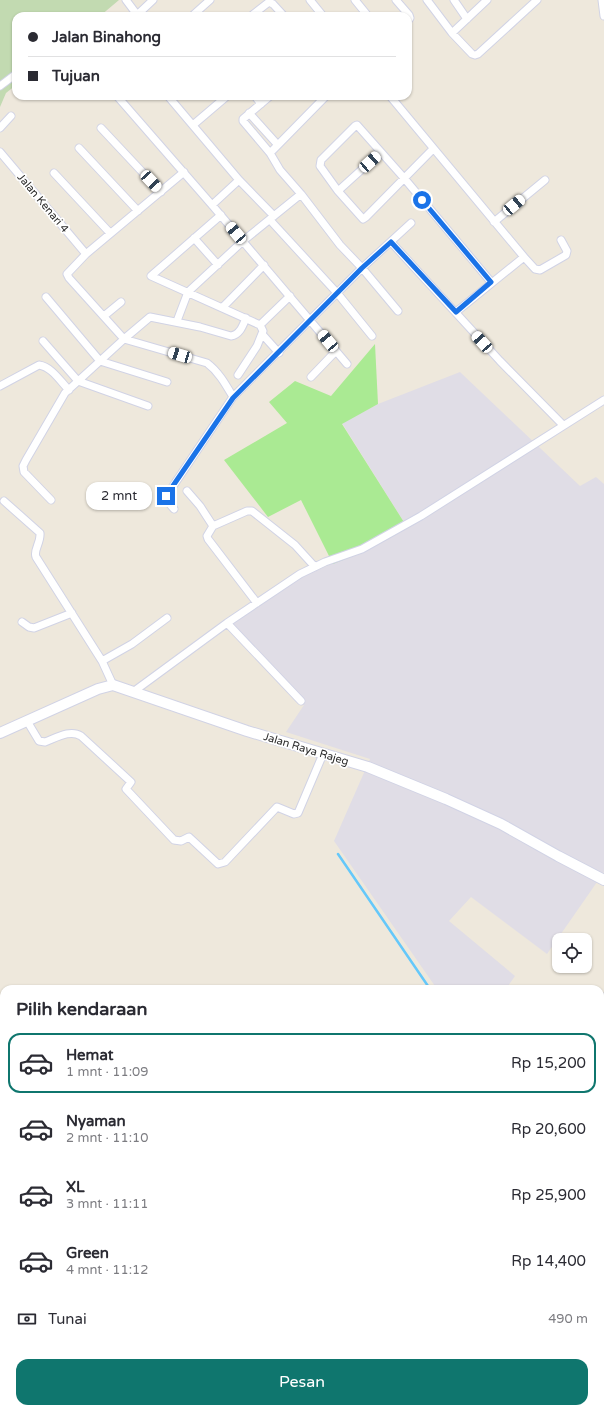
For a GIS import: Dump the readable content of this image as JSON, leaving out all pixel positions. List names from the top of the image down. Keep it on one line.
{"streets":{"main road":["Jalan Raya Rajeg"],"street":["Jalan Kenari 4"]},"page":{"banner":["Jalan Binahong","Tujuan"],"bubble":"2 mnt","heading":"Pilih kendaraan","list":[{"name":"Hemat","note":"1 mnt · 11:09","value":"Rp 15,200"},{"name":"Nyaman","note":"2 mnt · 11:10","value":"Rp 20,600"},{"name":"XL","note":"3 mnt · 11:11","value":"Rp 25,900"},{"name":"Green","note":"4 mnt · 11:12","value":"Rp 14,400"}],"pay":["Tunai","490 m"],"buttons":"Pesan"}}
